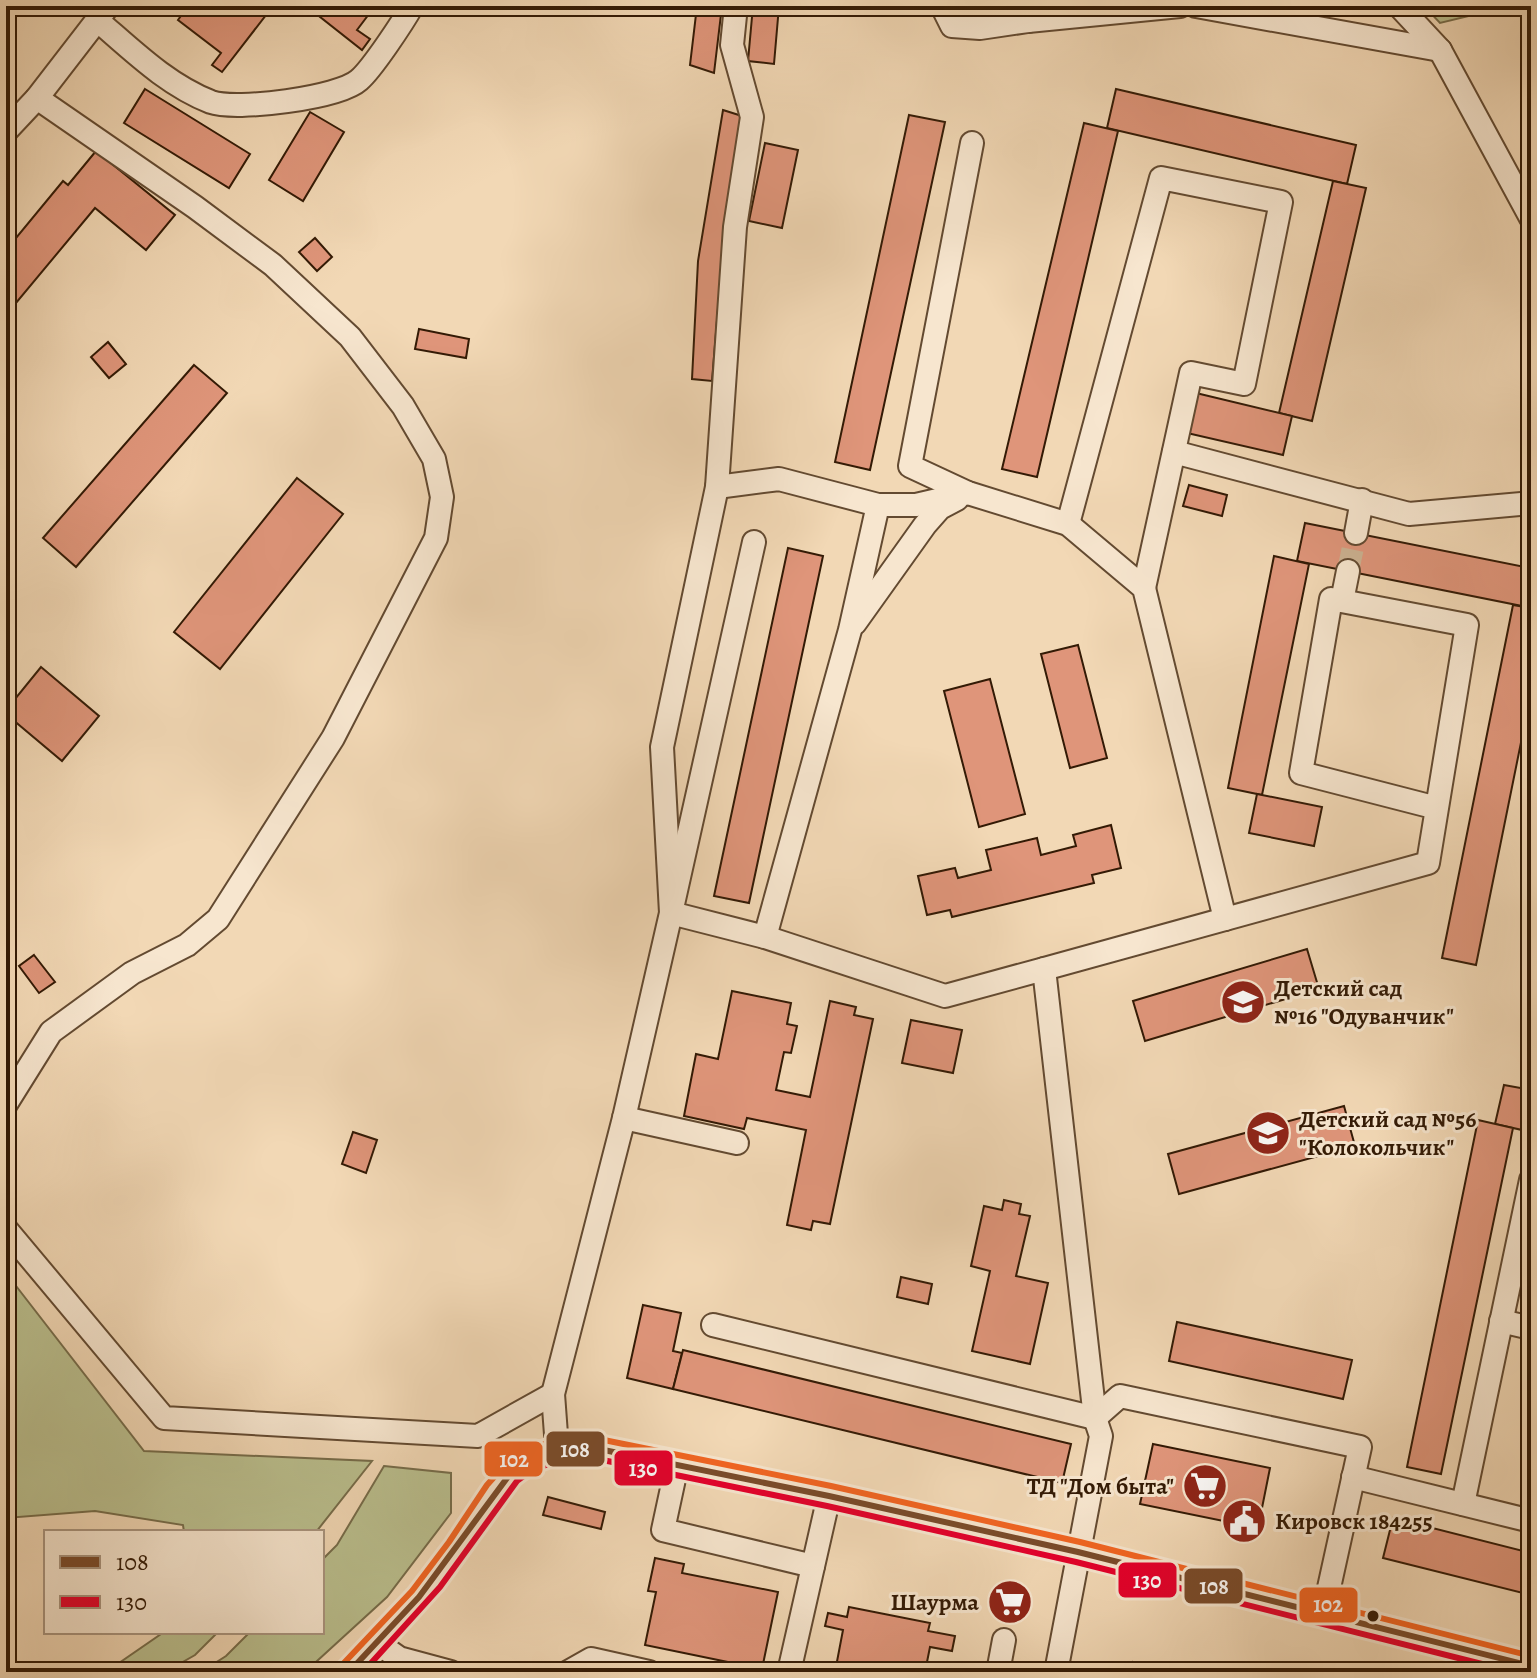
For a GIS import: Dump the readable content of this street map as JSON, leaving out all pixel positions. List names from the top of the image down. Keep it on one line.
{"places":{"school or university":["Детский сад №16 \"Одуванчик\"","Детский сад №56 \"Колокольчик\""],"supermarket":["ТД \"Дом быта\"","Шаурма"],"public building":["Кировск 184255"]},"lines":["transit line 102","transit line 108","transit line 130"],"legend":["108","130"]}
